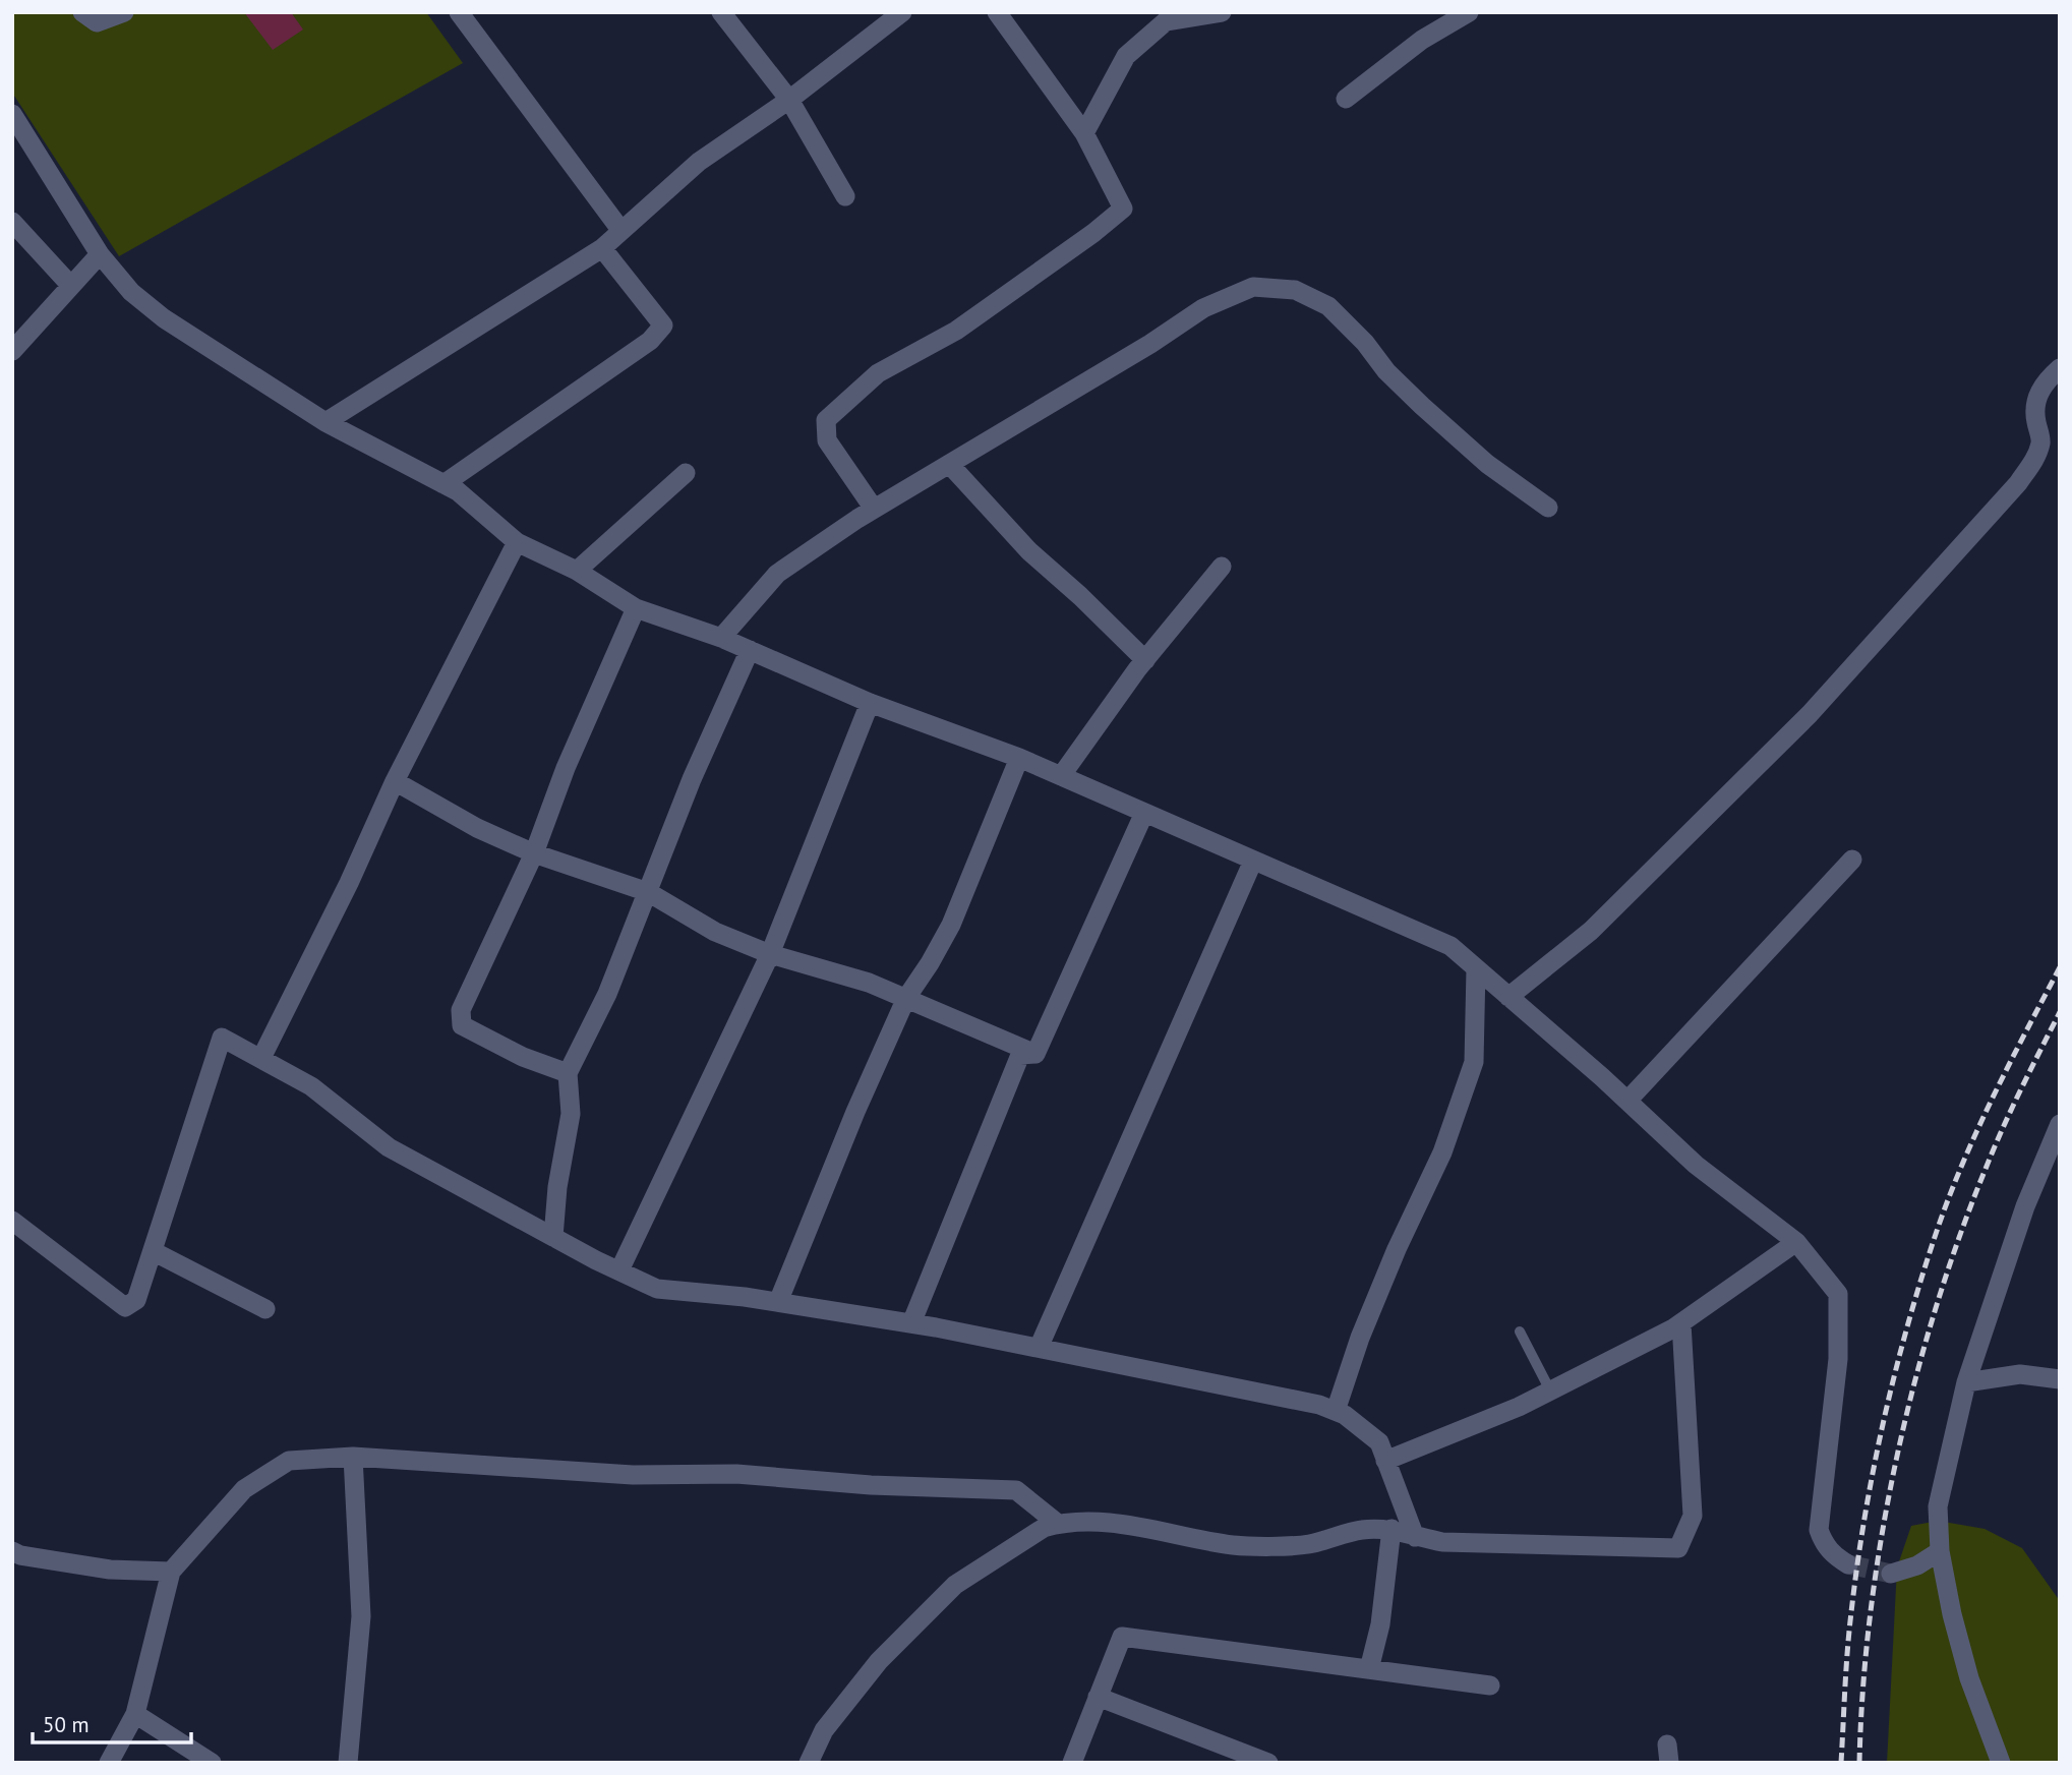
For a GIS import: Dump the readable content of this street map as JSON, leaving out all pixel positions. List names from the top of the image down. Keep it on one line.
{"scale_bar":"50 m"}
